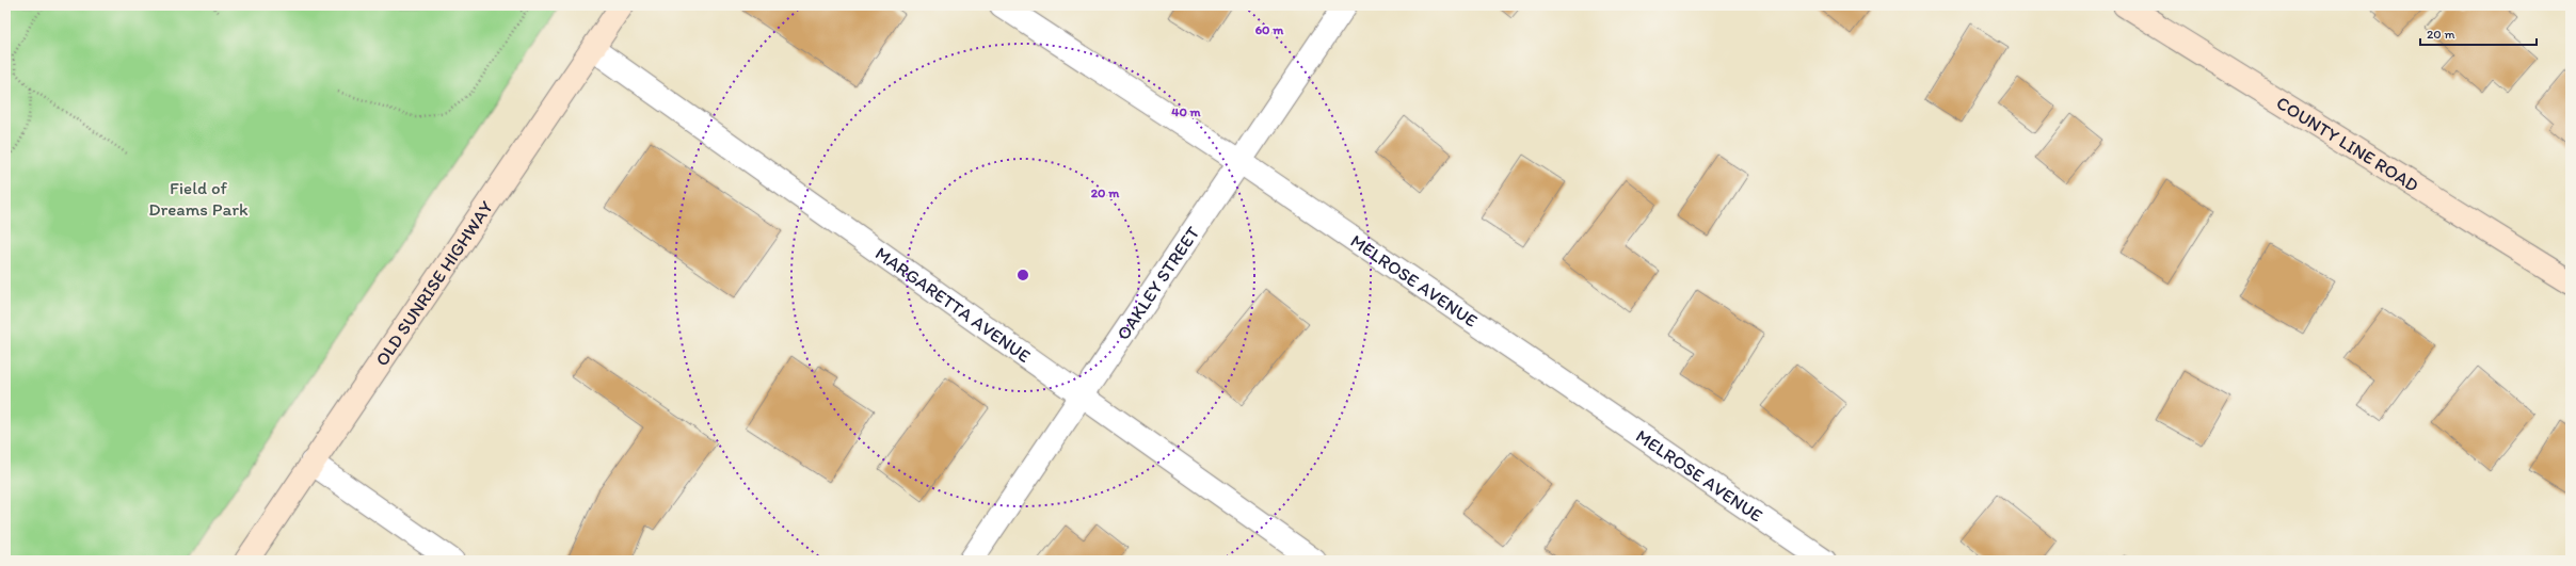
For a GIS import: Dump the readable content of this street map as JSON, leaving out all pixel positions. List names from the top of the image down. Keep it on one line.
{"streets":{"main road":["COUNTY LINE ROAD","OLD SUNRISE HIGHWAY"],"street":["MELROSE AVENUE","OAKLEY STREET","MARGARETTA AVENUE"]},"crossings":[["MELROSE AVENUE","OAKLEY STREET"],["OLD SUNRISE HIGHWAY","MARGARETTA AVENUE"],["OAKLEY STREET","MARGARETTA AVENUE"]],"parks":["Field of Dreams Park"],"scale_bar":"20 m","rings":["60 m","40 m","20 m"]}
